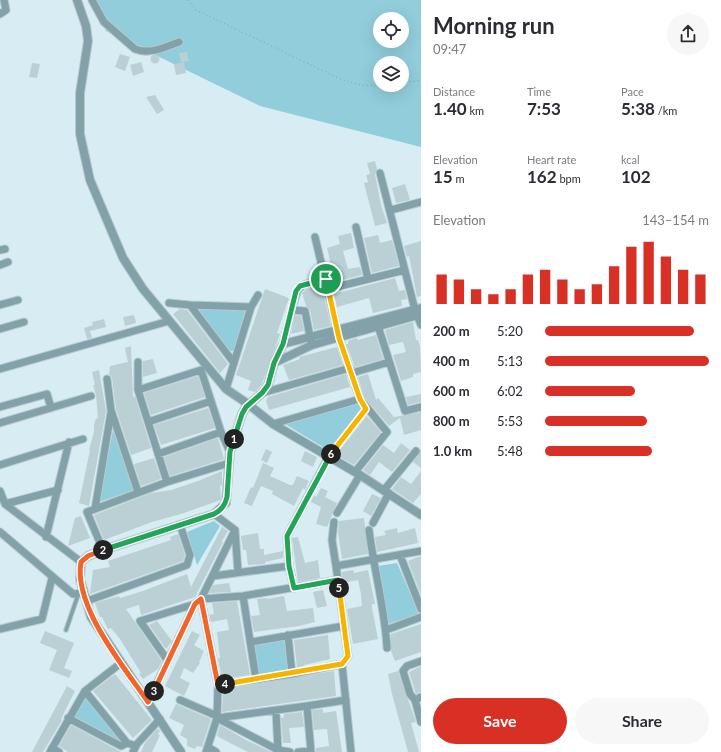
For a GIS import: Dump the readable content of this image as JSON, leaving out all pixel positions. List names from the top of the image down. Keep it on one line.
{"page":{"heading":["Morning run","09:47"],"stats":[["Distance","1.40 km"],["Time","7:53"],["Pace","5:38 /km"],["Elevation","15 m"],["Heart rate","162 bpm"],["kcal","102"]],"chart":["Elevation","143–154 m"],"list":[{"name":"200 m","note":"5:20"},{"name":"400 m","note":"5:13"},{"name":"600 m","note":"6:02"},{"name":"800 m","note":"5:53"},{"name":"1.0 km","note":"5:48"}],"pins":["1","6","2","5","4","3"],"buttons":["Save","Share"]}}
